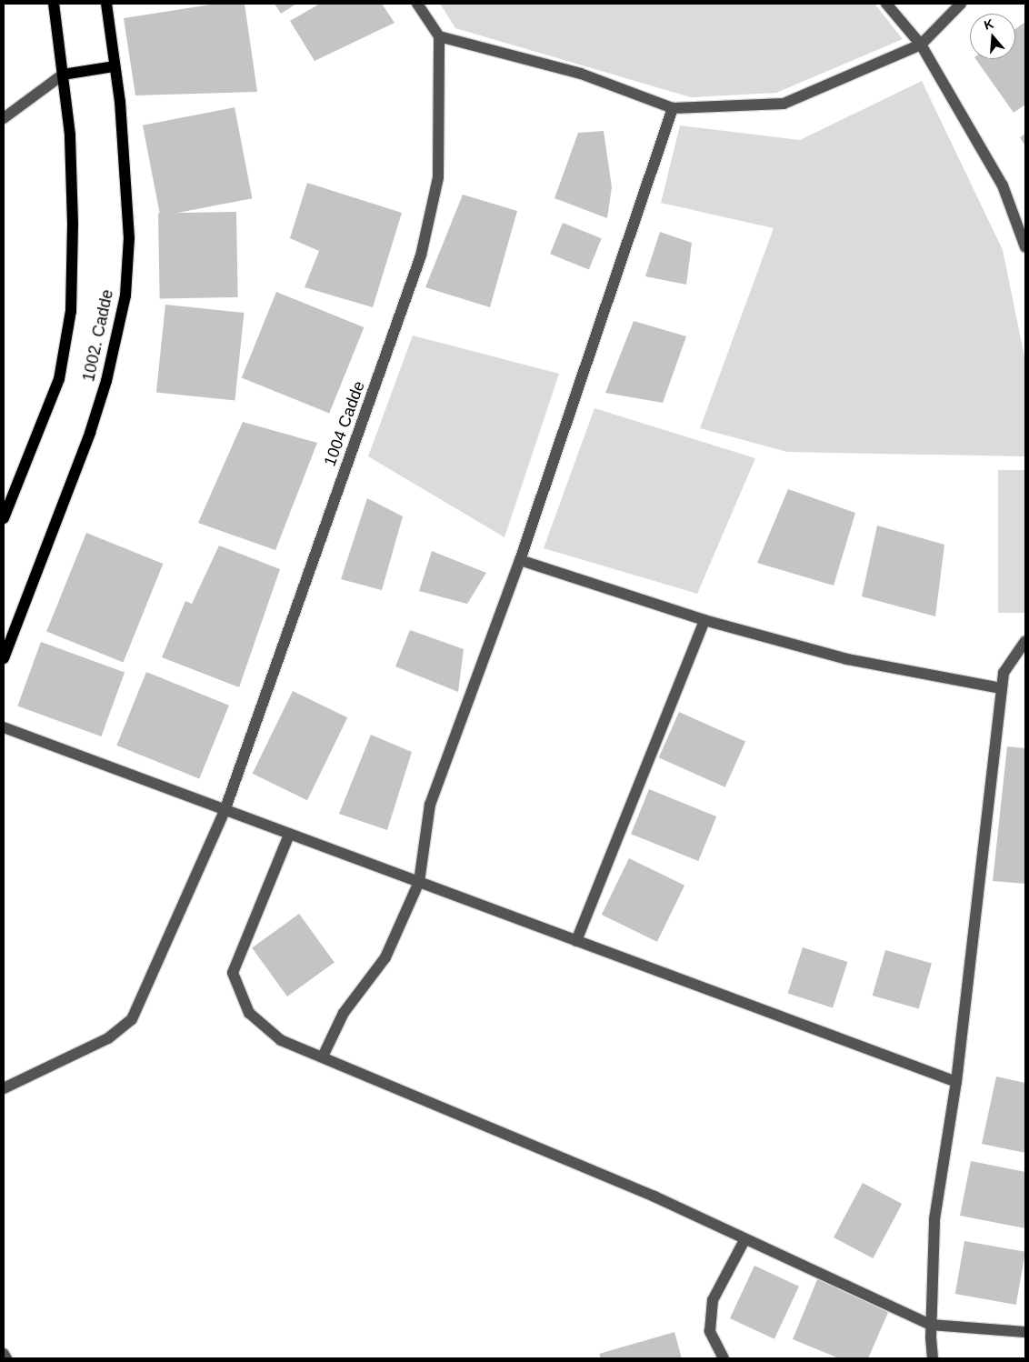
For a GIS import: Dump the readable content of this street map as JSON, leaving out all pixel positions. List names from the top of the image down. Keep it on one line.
{"streets":{"main road":["1002. Cadde"],"street":["1004 Cadde"]},"north":"top"}
